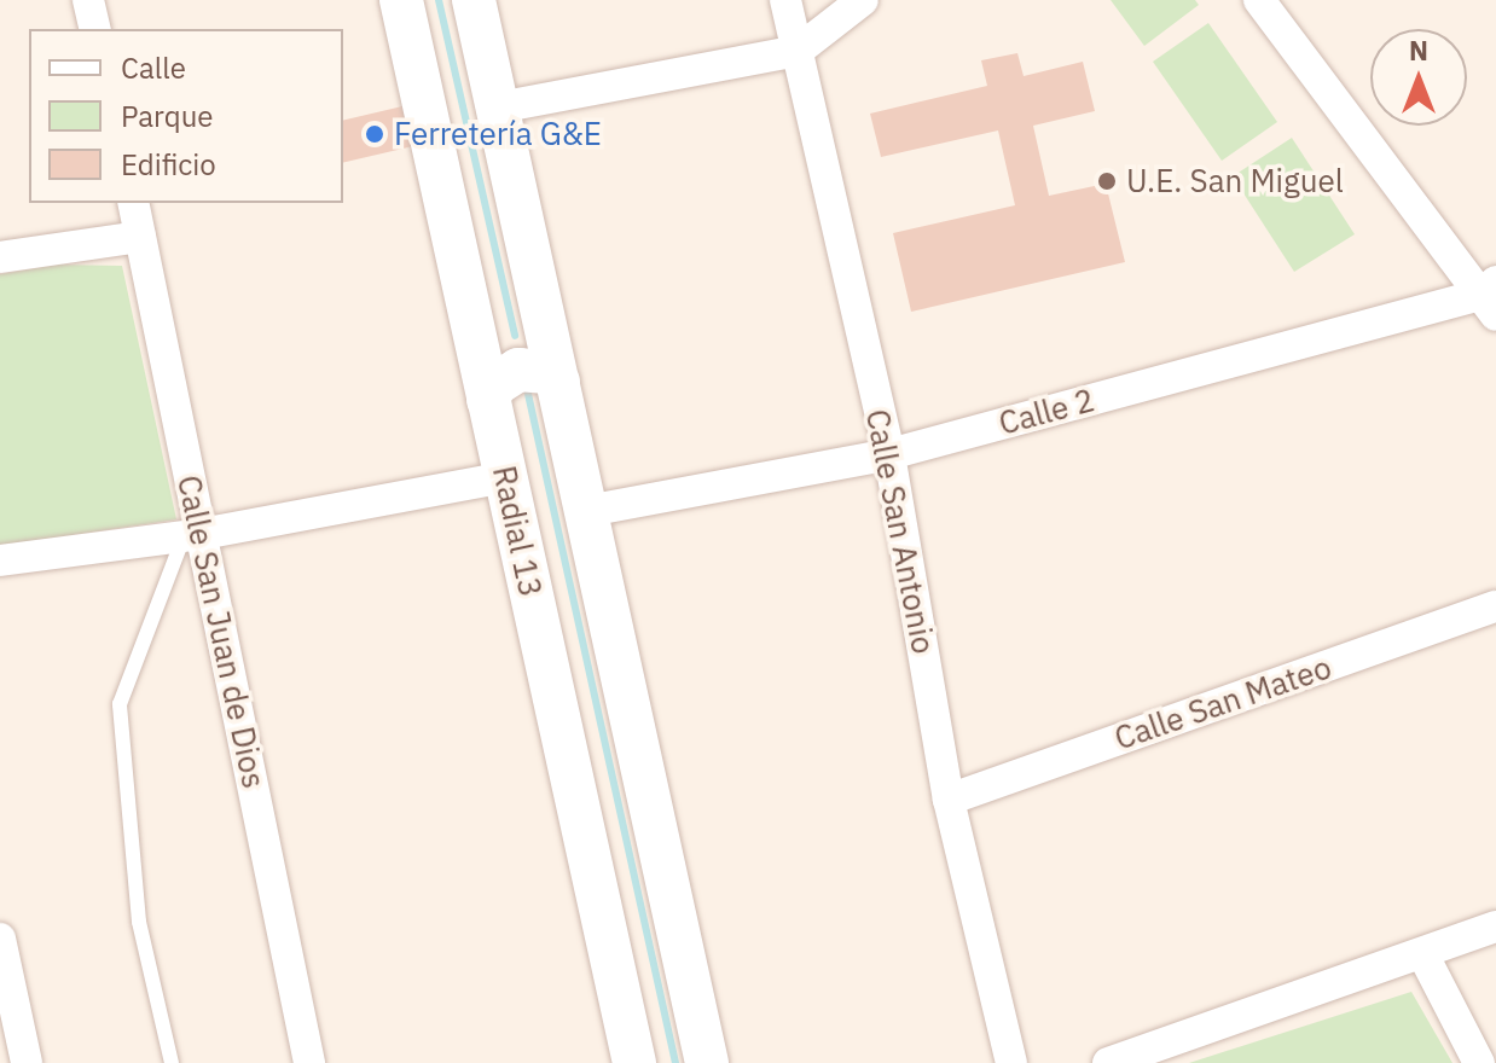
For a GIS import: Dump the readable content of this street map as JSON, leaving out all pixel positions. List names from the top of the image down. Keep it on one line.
{"streets":{"main road":["Radial 13"],"street":["Calle 2","Calle San Antonio","Calle San Juan de Dios","Calle San Mateo"]},"crossings":[["Calle 2","Calle San Antonio"],["Calle San Antonio","Calle San Mateo"]],"places":["Ferretería G&E","U.E. San Miguel"],"legend":["Calle","Parque","Edificio"],"north":"top"}
